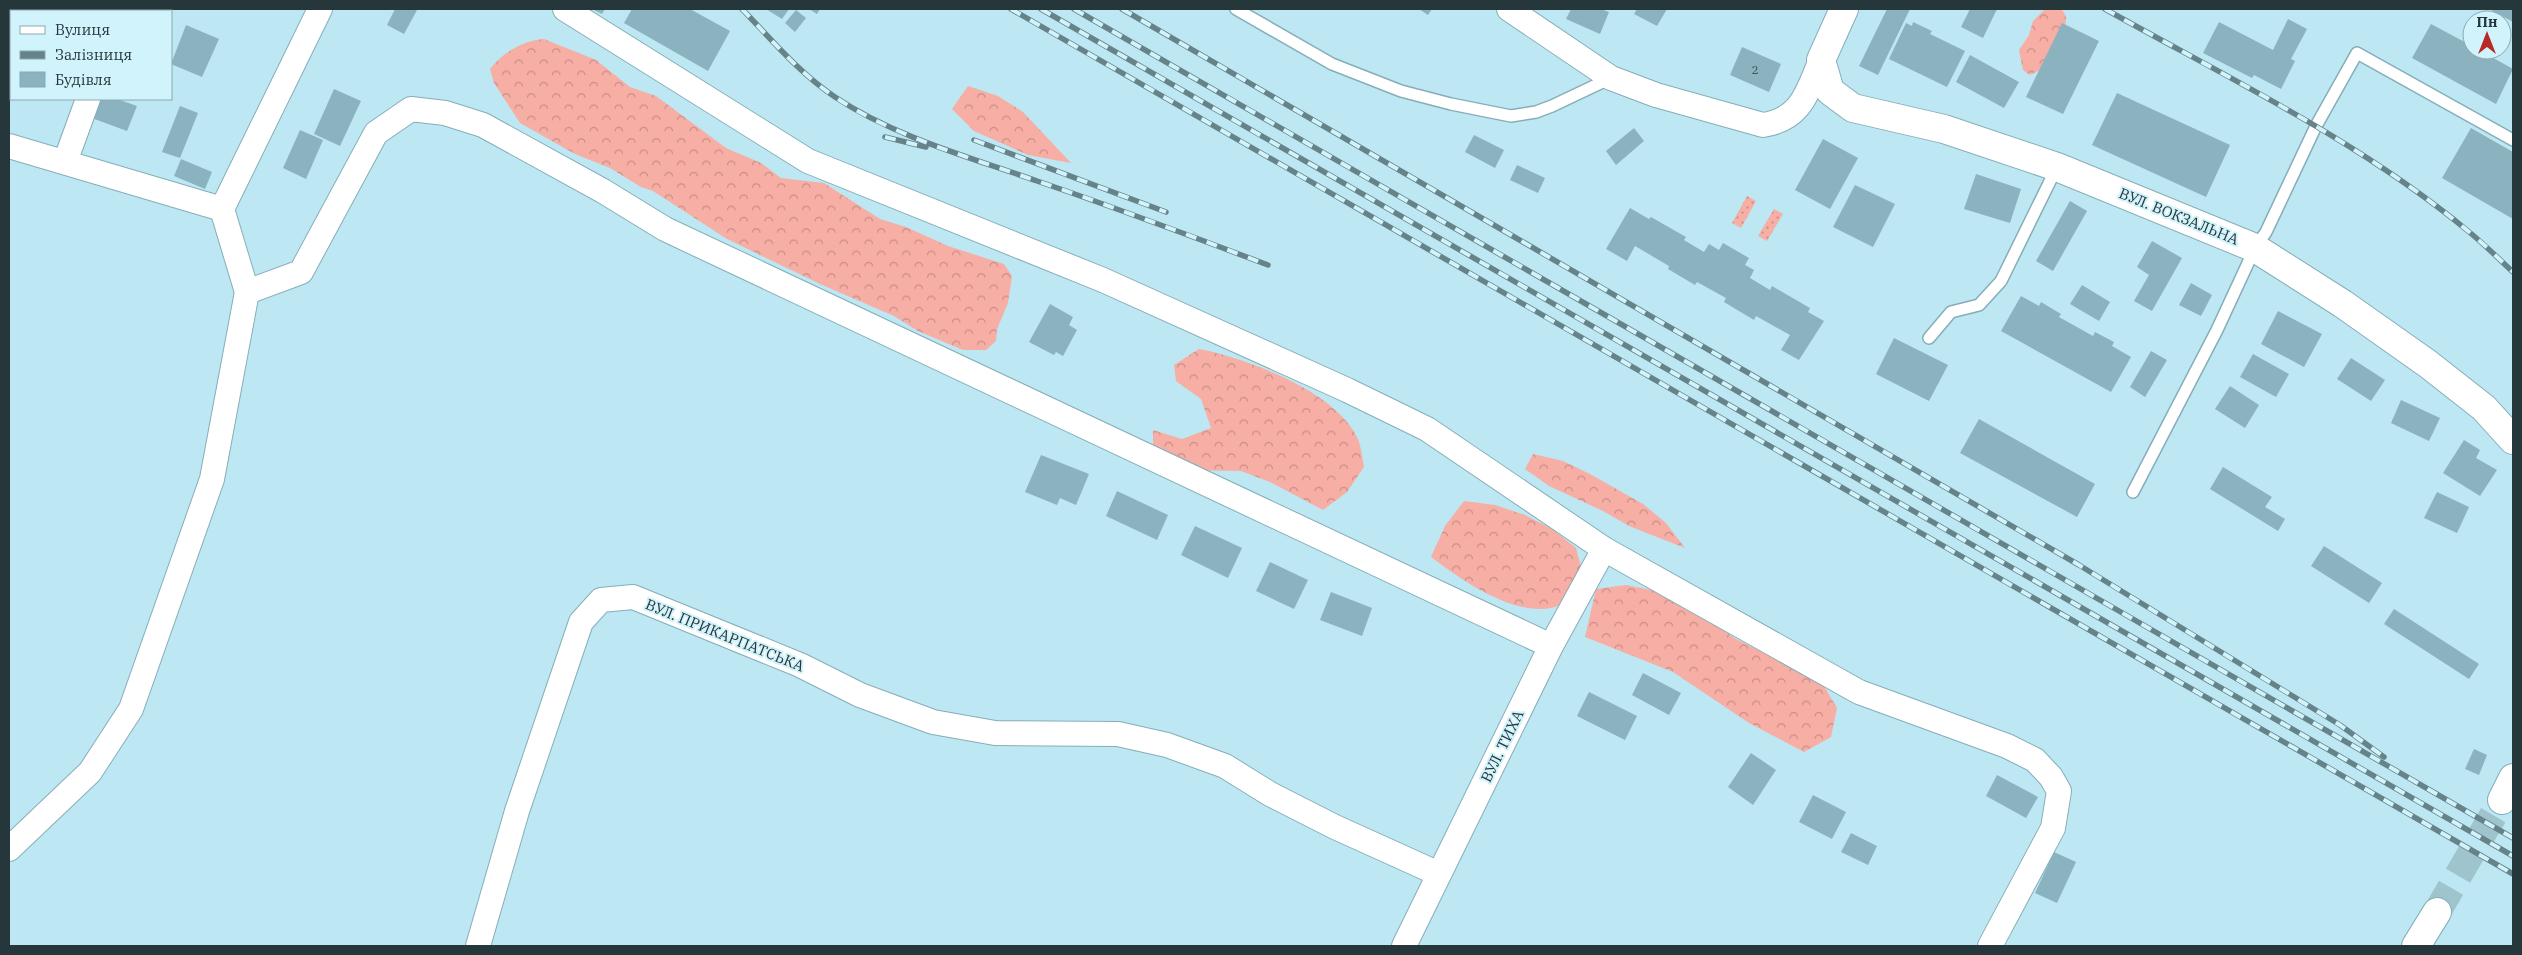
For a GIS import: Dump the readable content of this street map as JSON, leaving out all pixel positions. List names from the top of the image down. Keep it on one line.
{"streets":{"street":["ВУЛ. ВОКЗАЛЬНА","ВУЛ. ПРИКАРПАТСЬКА","ВУЛ. ТИХА"]},"crossings":[["ВУЛ. ПРИКАРПАТСЬКА","ВУЛ. ТИХА"]],"house_numbers":["2"],"legend":["Вулиця","Залізниця","Будівля"],"north":"top"}
